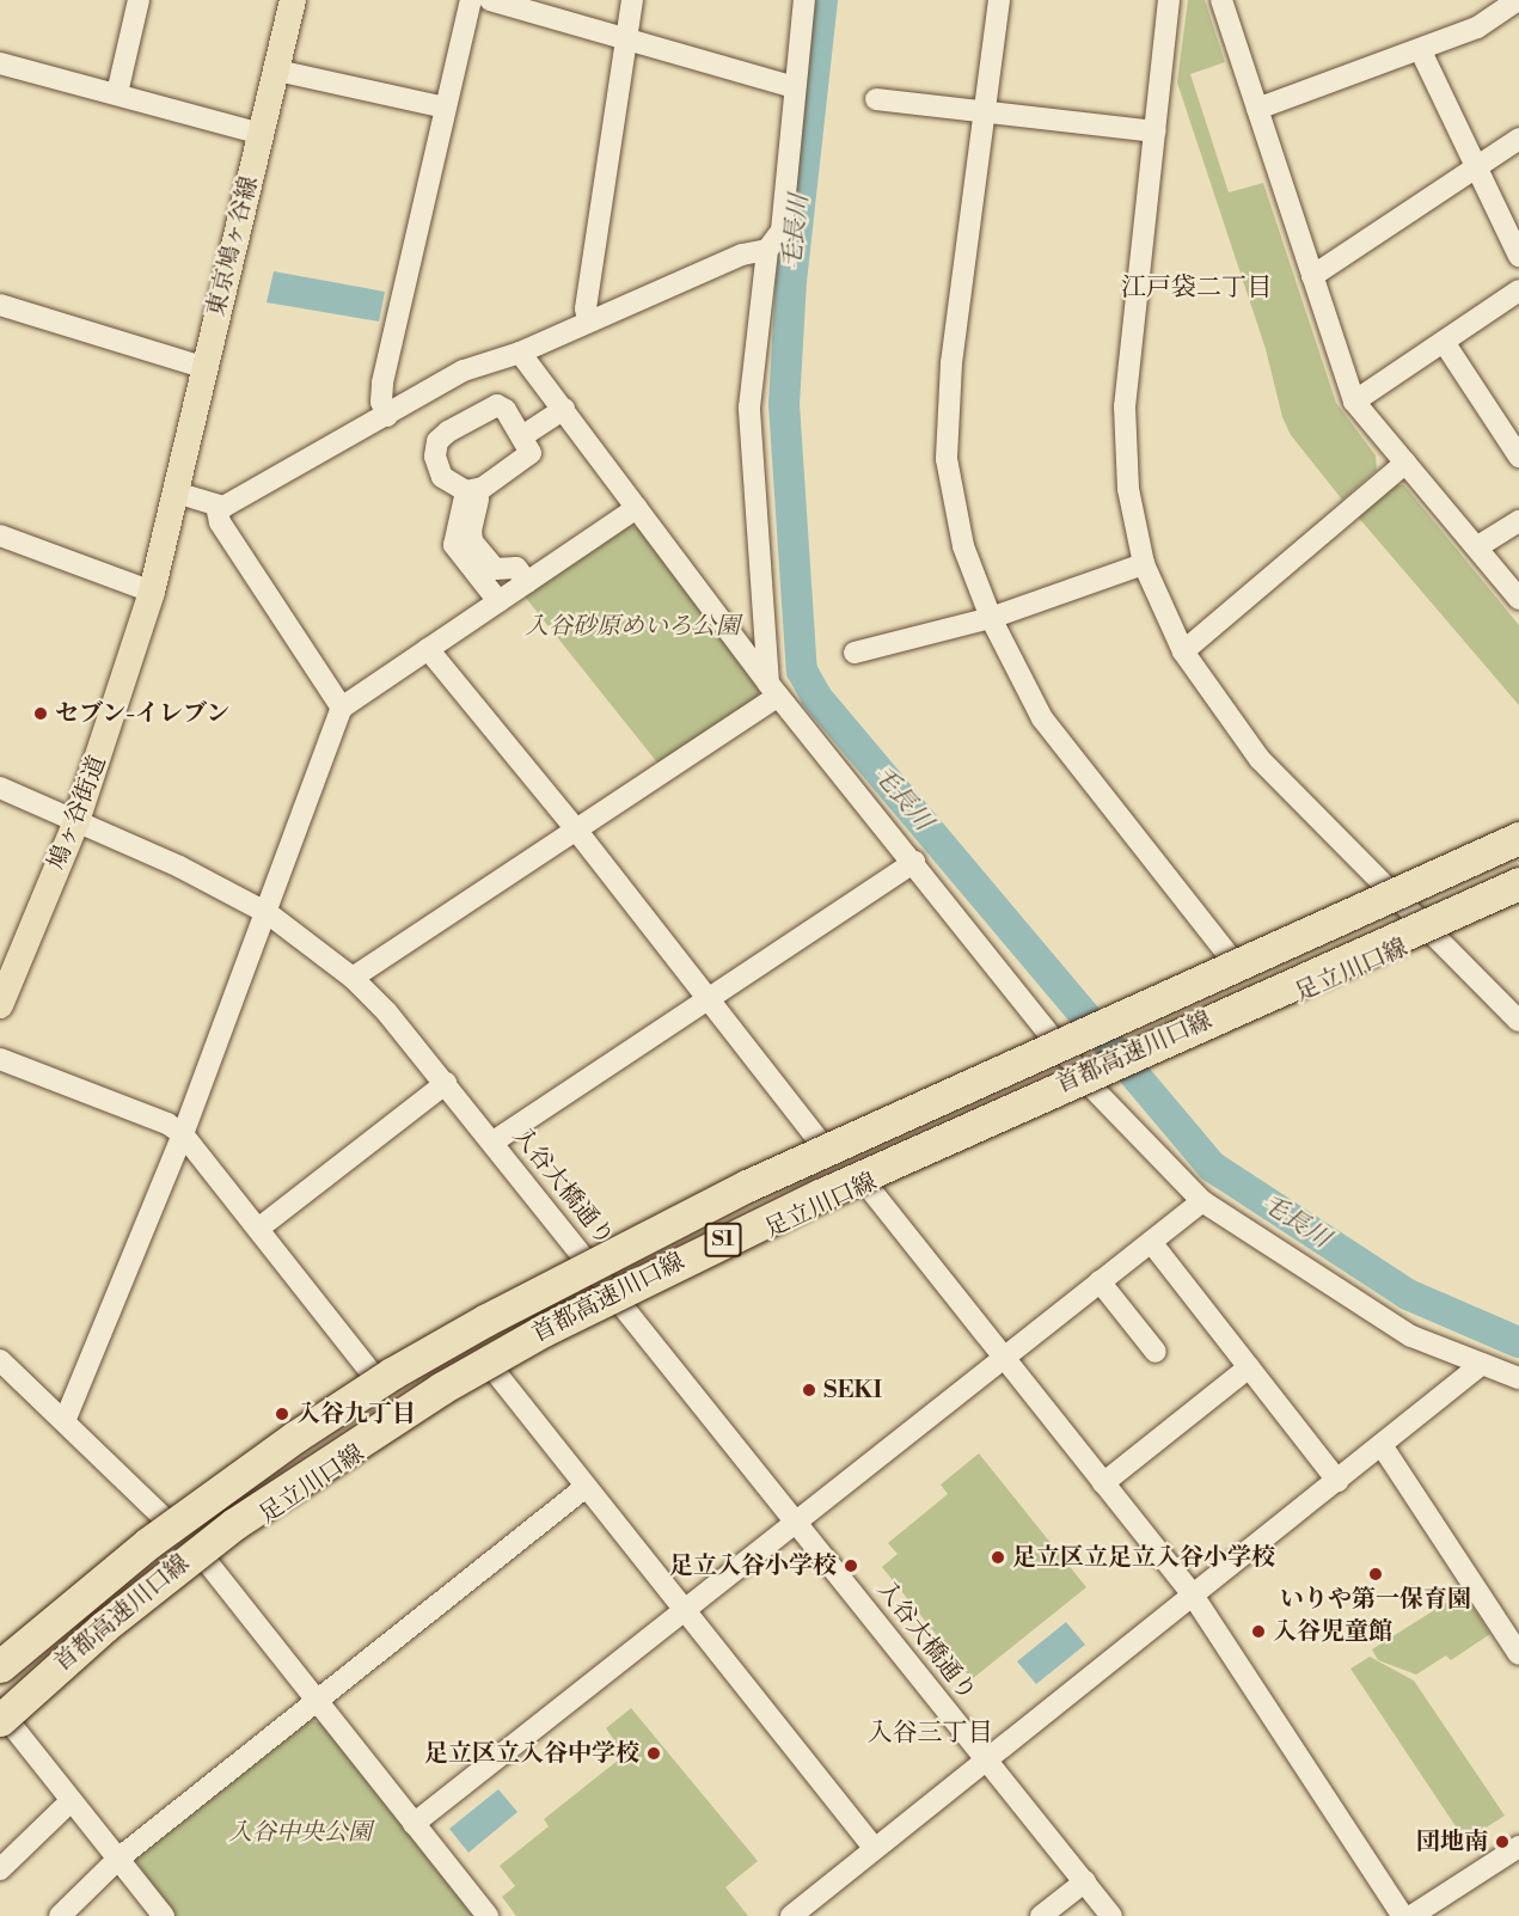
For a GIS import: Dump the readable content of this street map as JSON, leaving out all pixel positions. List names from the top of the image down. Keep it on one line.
{"streets":{"highway":["首都高速川口線","S1"],"main road":["東京鳩ヶ谷線","鳩ヶ谷街道","足立川口線"],"street":["入谷大橋通り"]},"crossings":[["東京鳩ヶ谷線","鳩ヶ谷街道"],["鳩ヶ谷街道","入谷大橋通り"],["足立川口線","首都高速川口線"],["足立川口線","入谷大橋通り"]],"districts":["江戸袋二丁目","入谷三丁目"],"water":["毛長川"],"parks":["入谷砂原めいろ公園","入谷中央公園"],"places":["セブン-イレブン","SEKI","入谷九丁目","足立区立足立入谷小学校","足立入谷小学校","いりや第一保育園","入谷児童館","足立区立入谷中学校","団地南"]}
